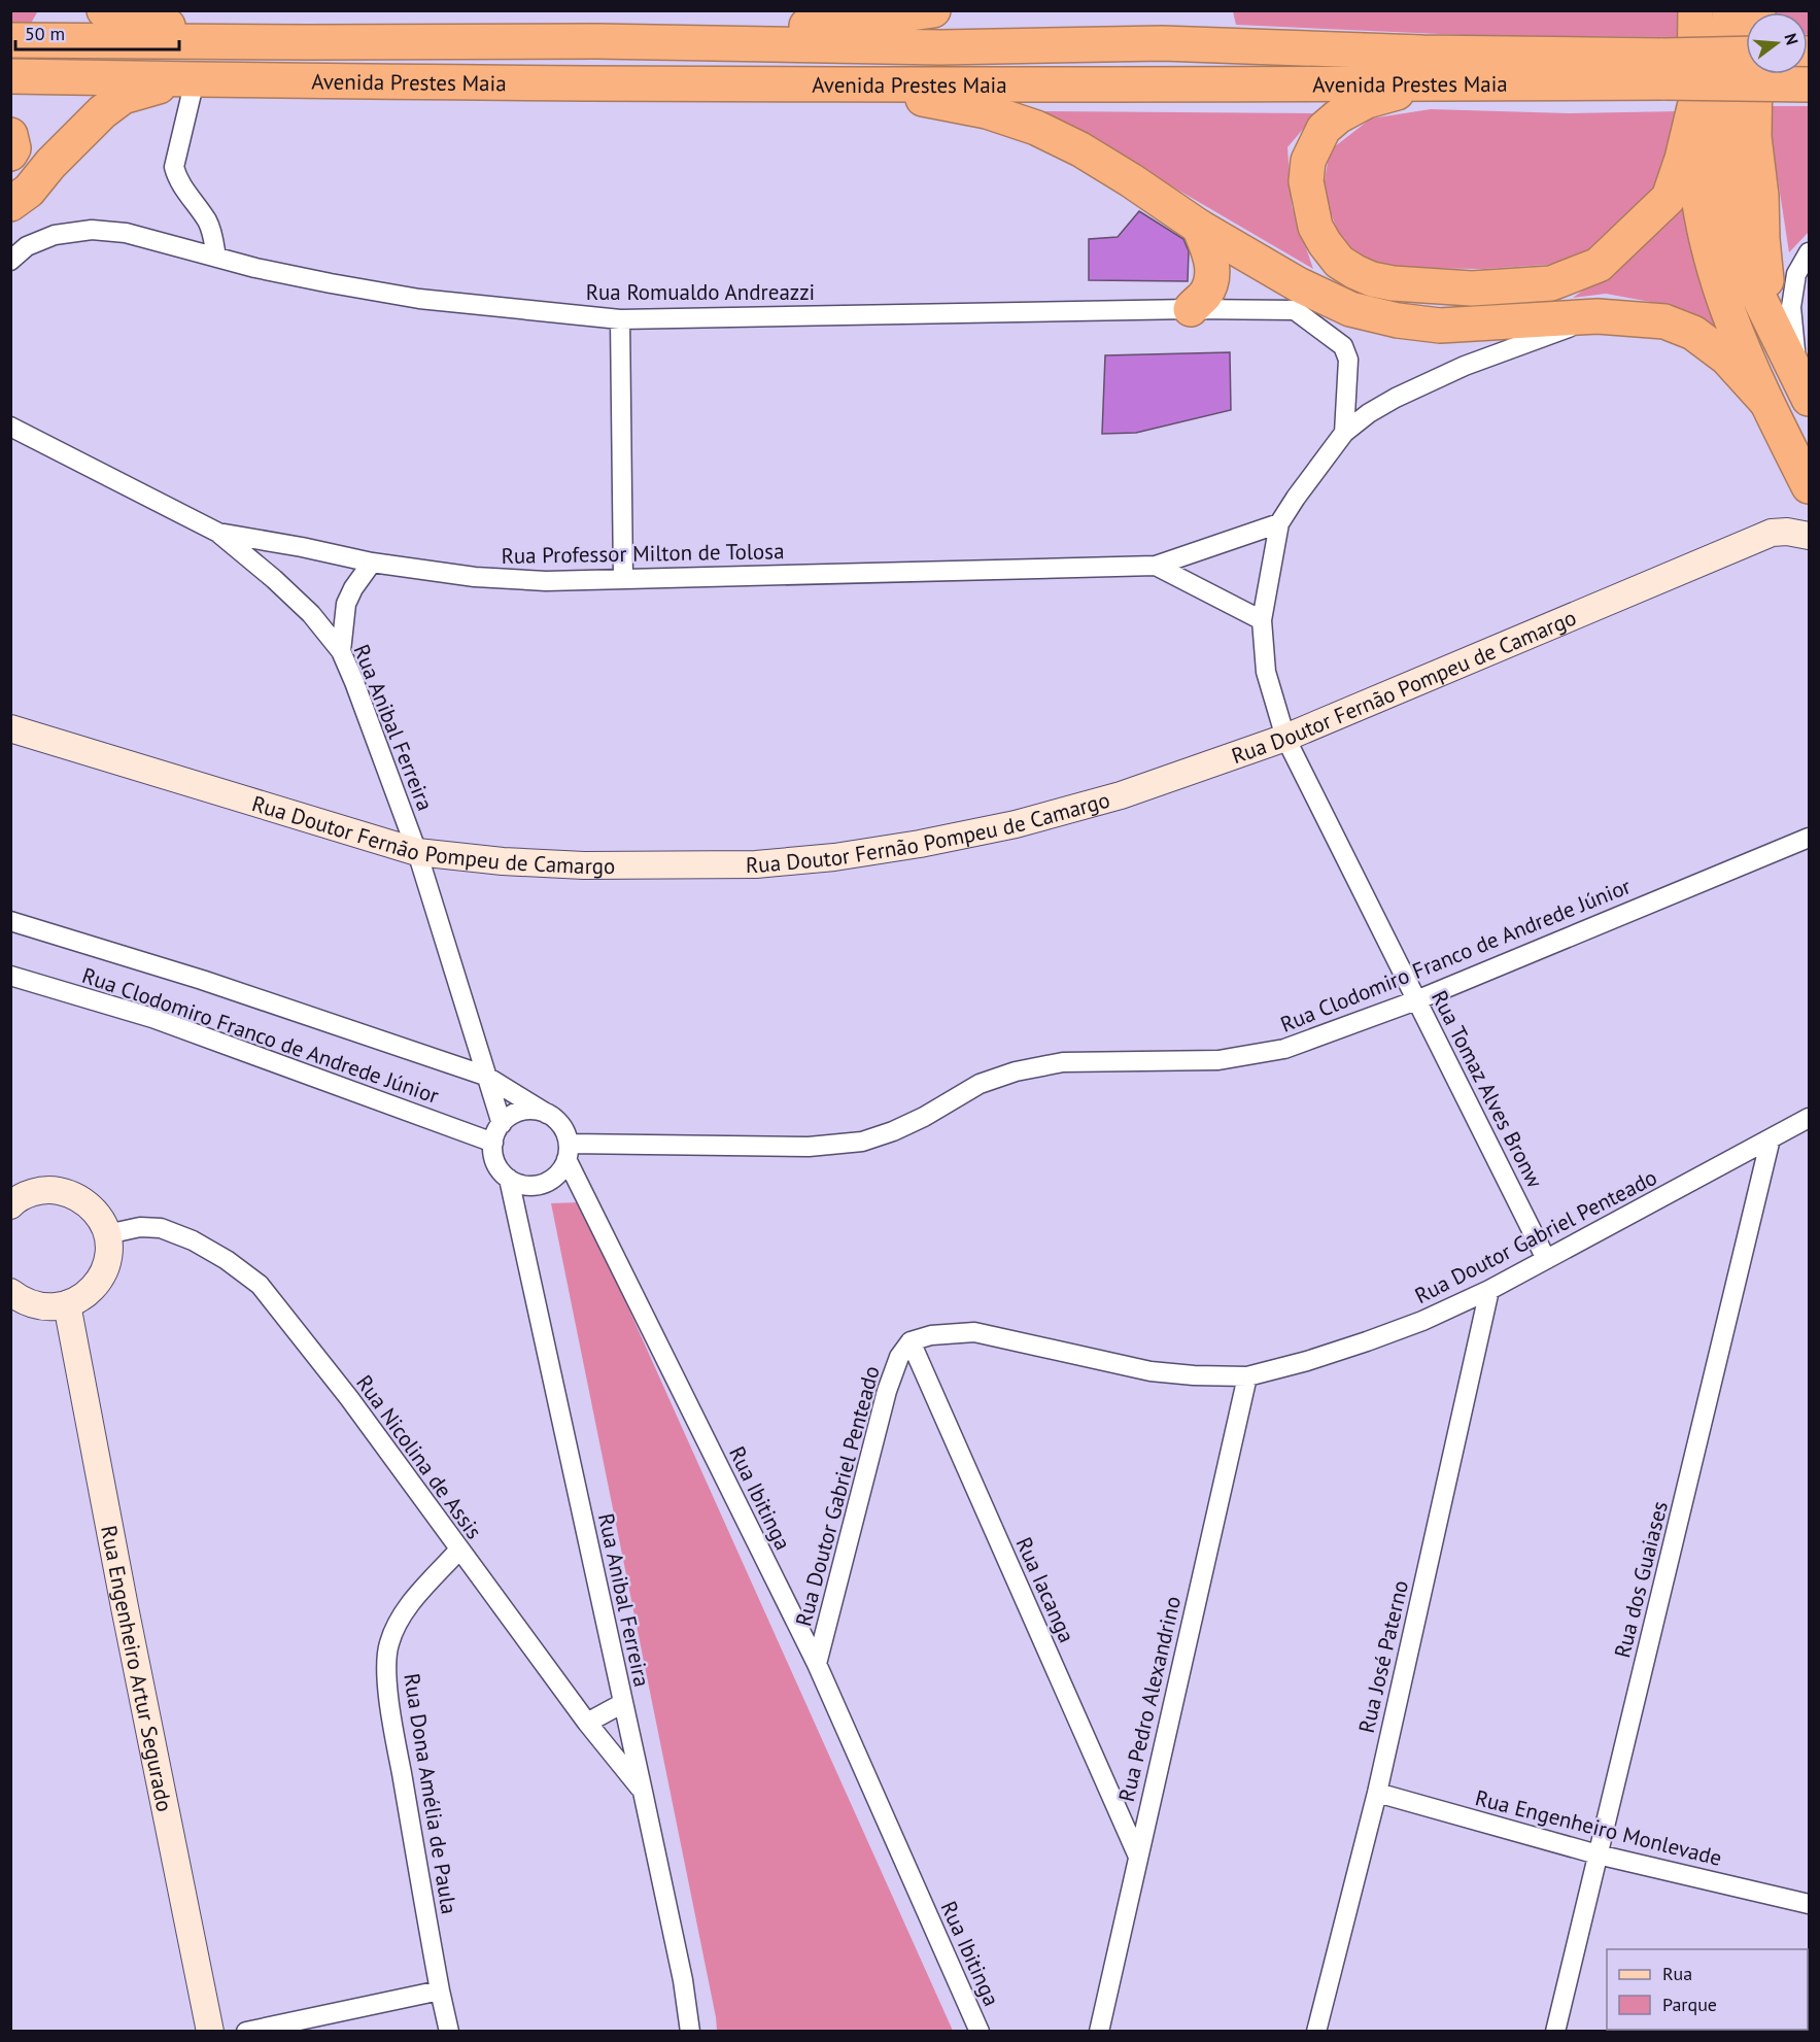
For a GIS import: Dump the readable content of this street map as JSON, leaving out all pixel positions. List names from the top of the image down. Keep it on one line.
{"streets":{"highway":["Avenida Prestes Maia"],"street":["Rua Romualdo Andreazzi","Rua Professor Milton de Tolosa","Rua Doutor Fernão Pompeu de Camargo","Rua Anibal Ferreira","Rua Clodomiro Franco de Andrede Júnior","Rua Tomaz Alves Bronw","Rua Doutor Gabriel Penteado","Rua Nicolina de Assis","Rua Ibitinga","Rua dos Guaiases","Rua Iacanga","Rua José Paterno","Rua Engenheiro Artur Segurado","Rua Pedro Alexandrino","Rua Dona Amélia de Paula","Rua Engenheiro Monlevade"]},"crossings":[["Rua Romualdo Andreazzi","Rua Tomaz Alves Bronw"],["Rua Professor Milton de Tolosa","Rua Anibal Ferreira"],["Rua Professor Milton de Tolosa","Rua Tomaz Alves Bronw"],["Rua Doutor Fernão Pompeu de Camargo","Rua Anibal Ferreira"],["Rua Doutor Fernão Pompeu de Camargo","Rua Tomaz Alves Bronw"],["Rua Anibal Ferreira","Rua Clodomiro Franco de Andrede Júnior"],["Rua Anibal Ferreira","Rua Nicolina de Assis"],["Rua Anibal Ferreira","Rua Ibitinga"],["Rua Clodomiro Franco de Andrede Júnior","Rua Tomaz Alves Bronw"],["Rua Clodomiro Franco de Andrede Júnior","Rua Ibitinga"],["Rua Tomaz Alves Bronw","Rua Doutor Gabriel Penteado"],["Rua Doutor Gabriel Penteado","Rua Ibitinga"],["Rua Doutor Gabriel Penteado","Rua dos Guaiases"],["Rua Doutor Gabriel Penteado","Rua Iacanga"],["Rua Doutor Gabriel Penteado","Rua José Paterno"],["Rua Doutor Gabriel Penteado","Rua Pedro Alexandrino"],["Rua Nicolina de Assis","Rua Dona Amélia de Paula"],["Rua dos Guaiases","Rua Engenheiro Monlevade"],["Rua Iacanga","Rua Pedro Alexandrino"],["Rua José Paterno","Rua Engenheiro Monlevade"]],"legend":["Rua","Parque"],"scale_bar":"50 m","north":"right"}
